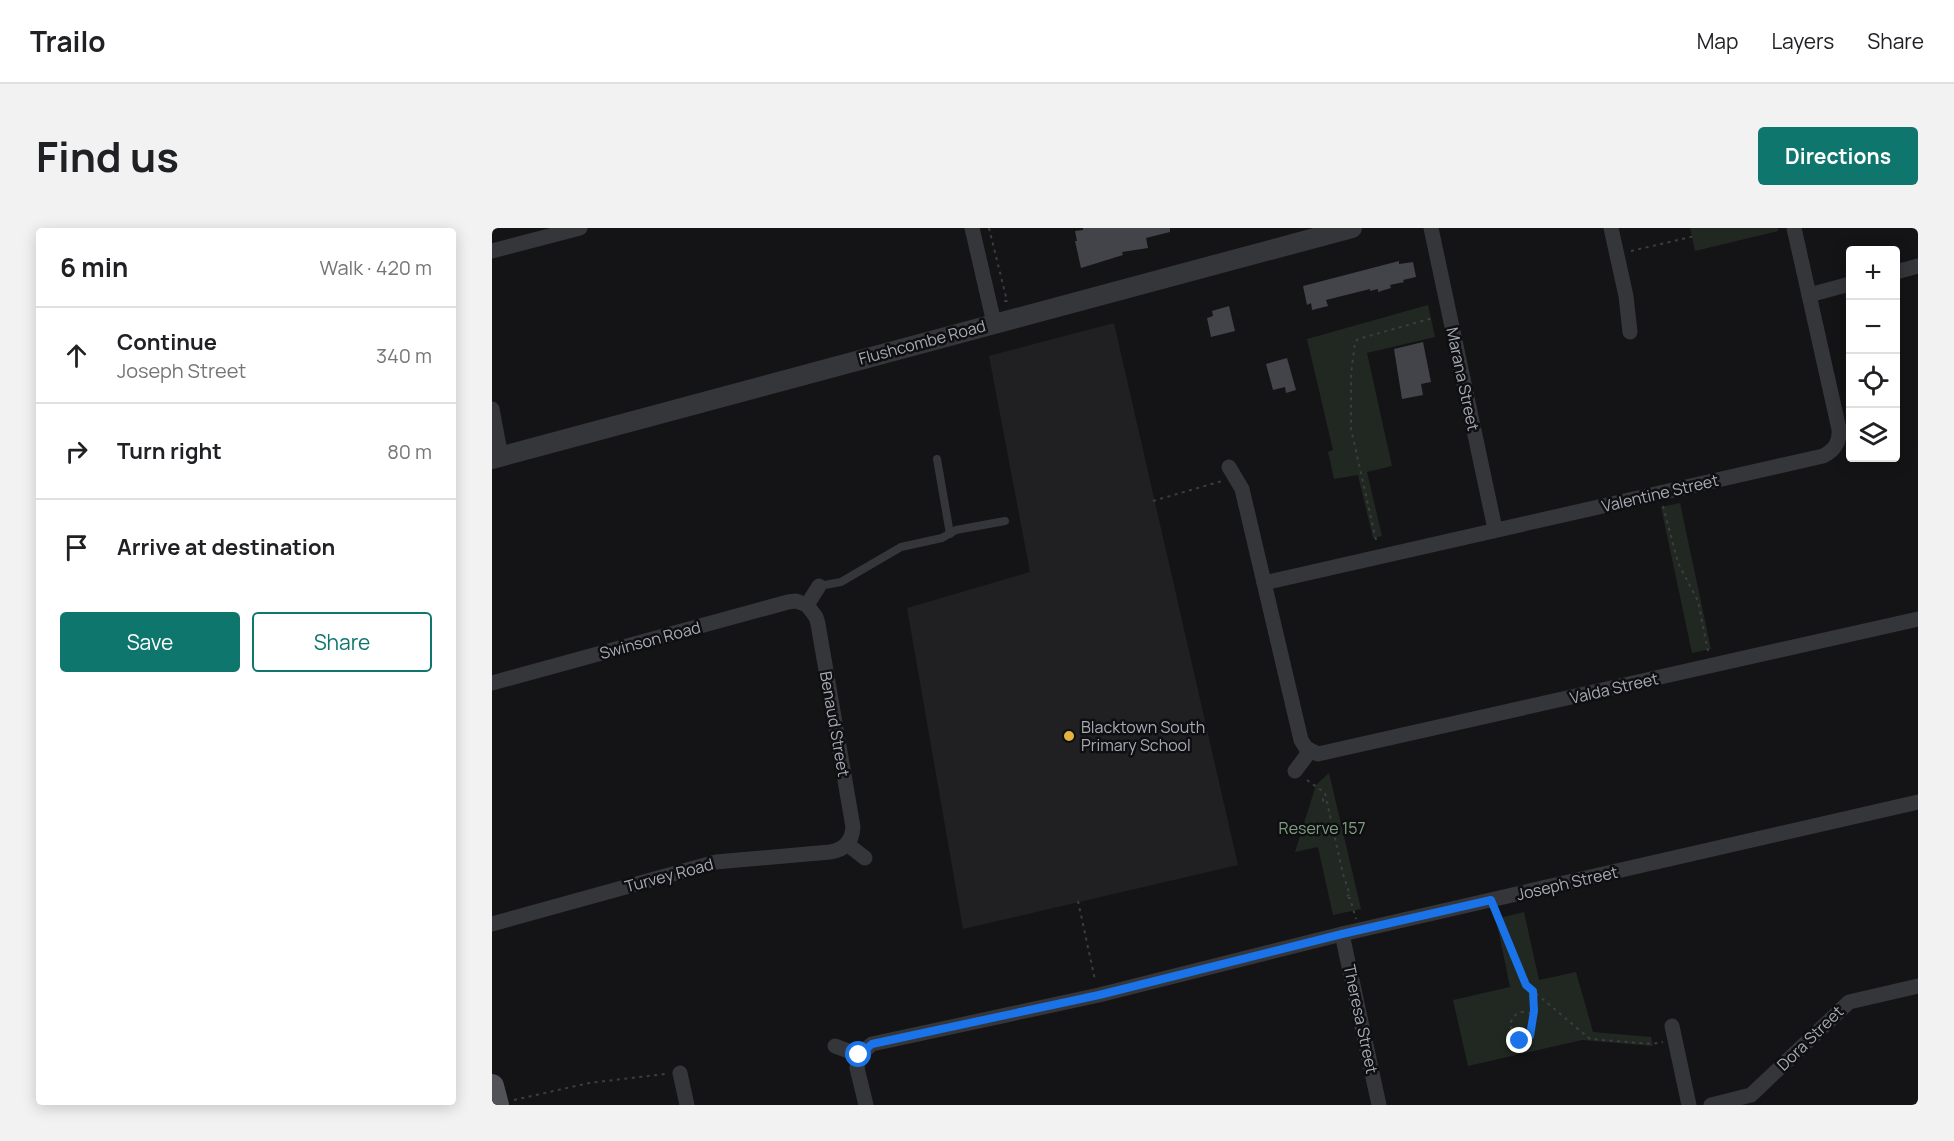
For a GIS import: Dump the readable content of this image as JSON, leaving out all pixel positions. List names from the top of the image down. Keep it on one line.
{"streets":{"street":["Flushcombe Road","Marana Street","Valentine Street","Swinson Road","Valda Street","Benaud Street","Turvey Road","Joseph Street","Theresa Street","Dora Street"]},"crossings":[["Marana Street","Valentine Street"],["Swinson Road","Benaud Street"],["Benaud Street","Turvey Road"],["Joseph Street","Theresa Street"]],"parks":["Reserve 157"],"places":["Blacktown South Primary School"],"page":{"header":"Trailo","nav":["Map","Layers","Share"],"title":"Find us","buttons":["Directions",["Save","Share"]],"heading":["6 min","Walk · 420 m"],"map_buttons":["+","−"],"list":[["Continue","Joseph Street","340 m"],["Turn right","80 m"],"Arrive at destination"]}}
